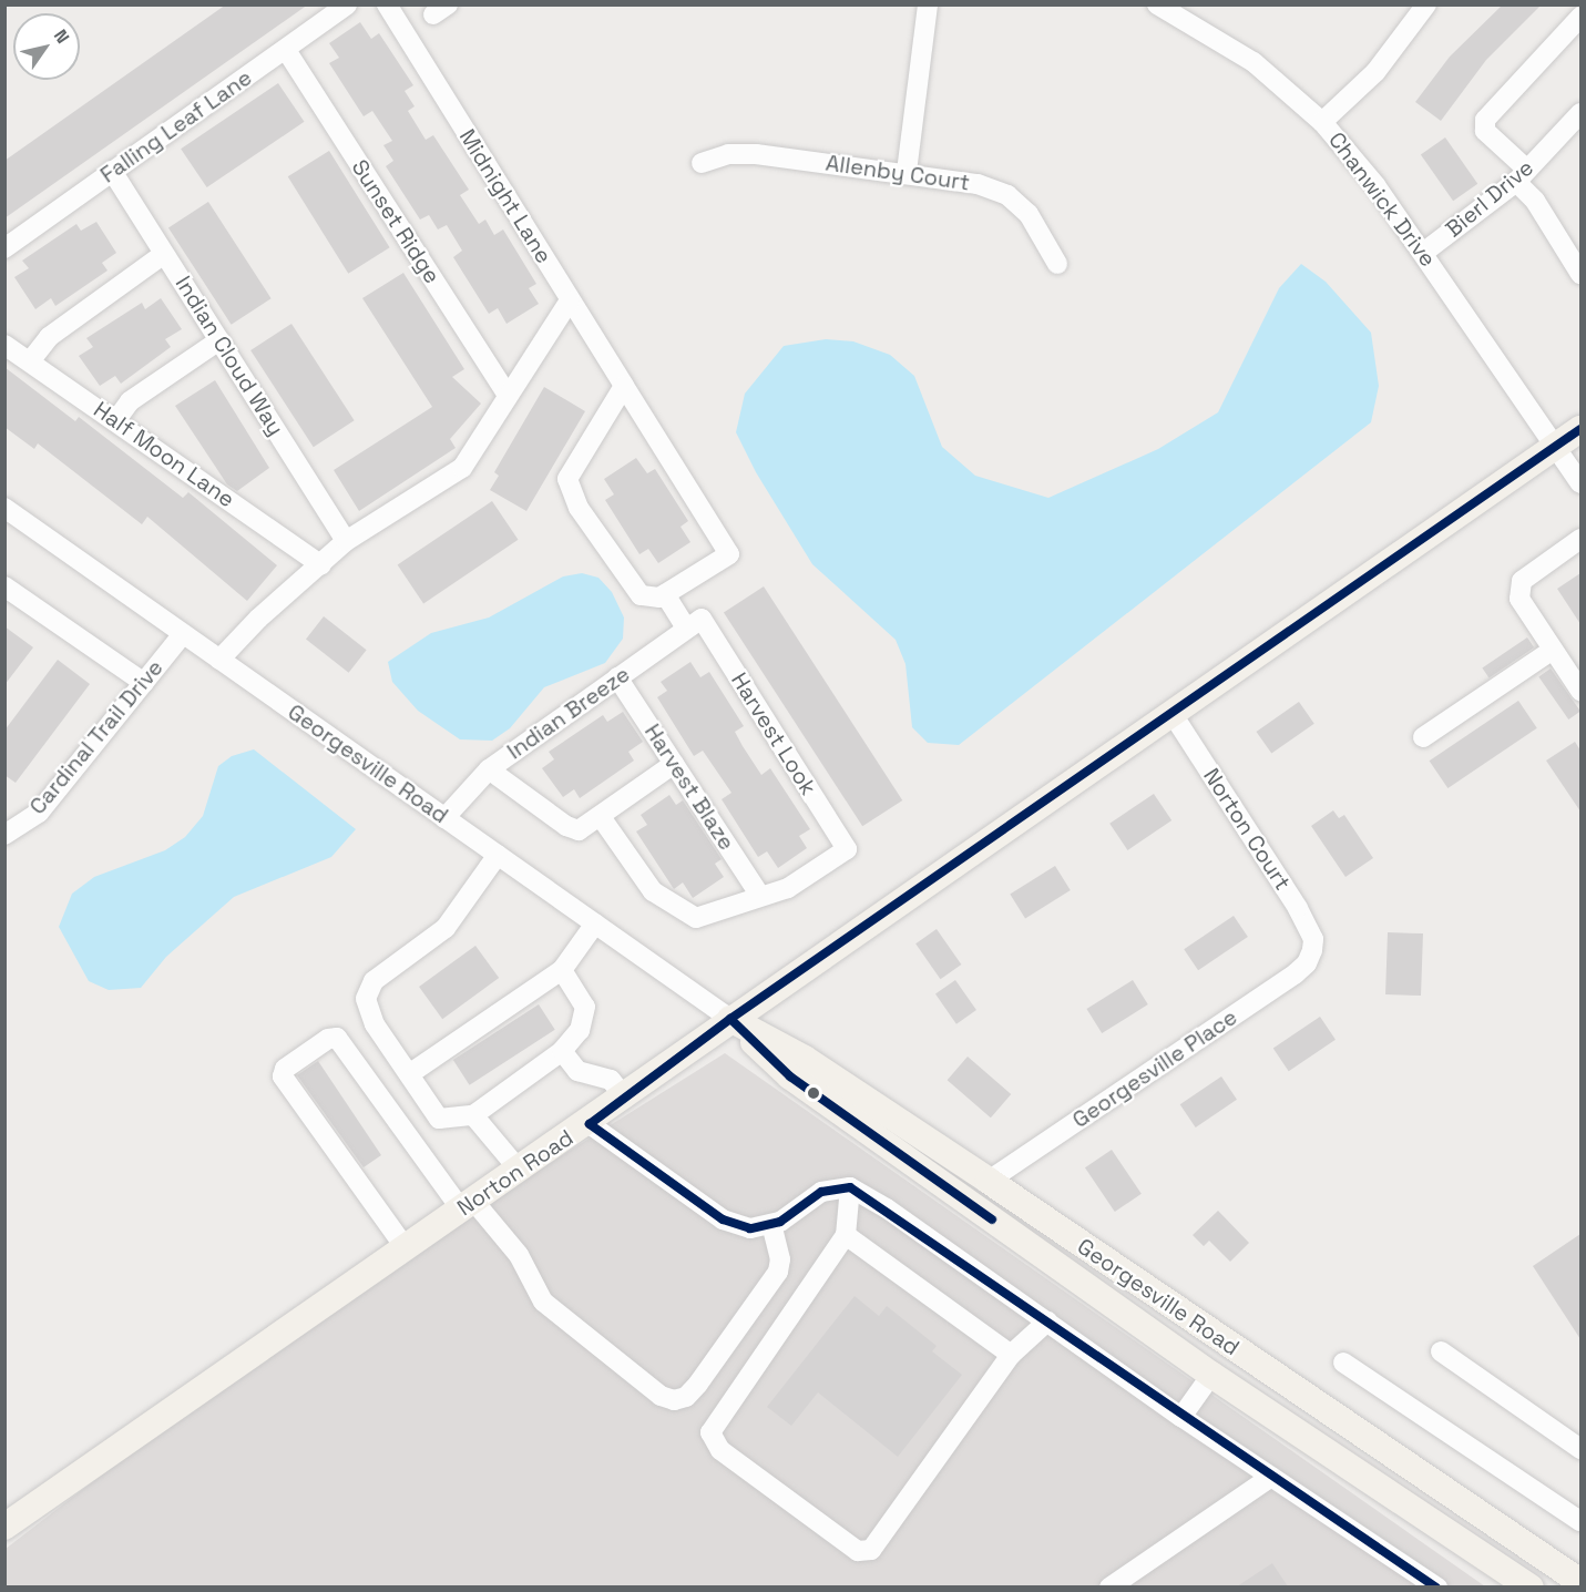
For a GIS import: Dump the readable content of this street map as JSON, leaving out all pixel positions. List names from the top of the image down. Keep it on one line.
{"streets":{"main road":["Georgesville Road","Norton Road"],"street":["Falling Leaf Lane","Allenby Court","Midnight Lane","Bierl Drive","Chanwick Drive","Sunset Ridge","Indian Cloud Way","Half Moon Lane","Indian Breeze","Harvest Look","Cardinal Trail Drive","Harvest Blaze","Norton Court","Georgesville Place"]},"crossings":[["Falling Leaf Lane","Sunset Ridge"],["Falling Leaf Lane","Indian Cloud Way"],["Bierl Drive","Chanwick Drive"],["Chanwick Drive","Norton Road"],["Indian Breeze","Harvest Look"],["Indian Breeze","Georgesville Road"],["Indian Breeze","Harvest Blaze"],["Harvest Look","Harvest Blaze"],["Cardinal Trail Drive","Georgesville Road"],["Georgesville Road","Georgesville Place"],["Georgesville Road","Norton Road"],["Norton Court","Georgesville Place"],["Norton Court","Norton Road"]],"north":"top right"}
